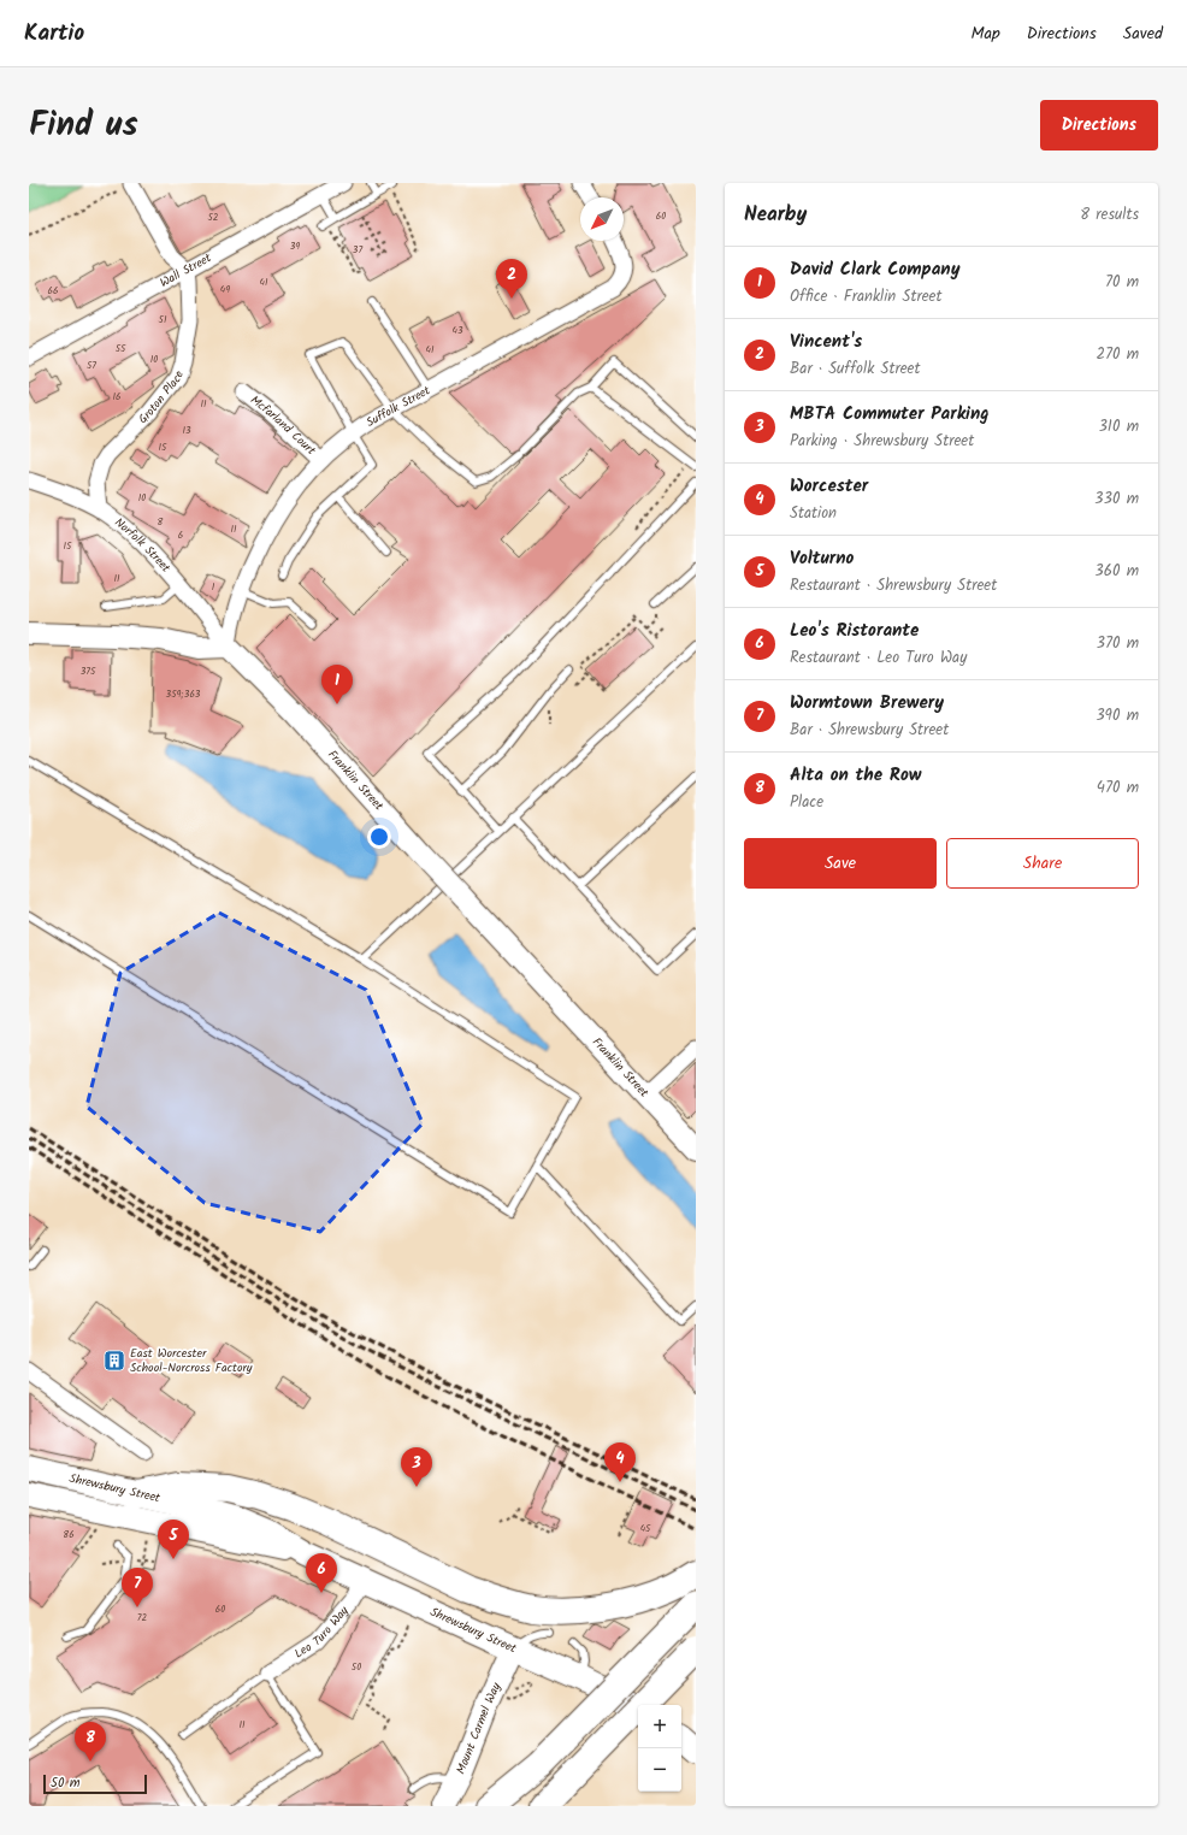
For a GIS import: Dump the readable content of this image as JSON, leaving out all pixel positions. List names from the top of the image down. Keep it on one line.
{"streets":{"main road":["Franklin Street","Shrewsbury Street","Mount Carmel Way"],"street":["Wall Street","Groton Place","Suffolk Street","Mcfarland Court","Norfolk Street","Leo Turo Way"]},"crossings":[["Wall Street","Groton Place"],["Groton Place","Norfolk Street"],["Suffolk Street","Mcfarland Court"],["Suffolk Street","Norfolk Street"],["Suffolk Street","Franklin Street"],["Norfolk Street","Franklin Street"],["Shrewsbury Street","Leo Turo Way"],["Shrewsbury Street","Mount Carmel Way"]],"places":{"building":["East Worcester School-Norcross Factory"]},"house_numbers":["60","52","39","37","41","49","66","51","43","55","41","10","57","16","11","13","15","10","8","11","6","15","11","1","375","359;363","45","86","60","72","50","11"],"scale_bar":"50 m","north":"bottom left","page":{"header":"Kartio","nav":["Map","Directions","Saved"],"title":"Find us","buttons":["Directions",["Save","Share"]],"heading":["Nearby","8 results"],"list":[{"mark":"1","name":"David Clark Company","note":"Office · Franklin Street","value":"70 m"},{"mark":"2","name":"Vincent's","note":"Bar · Suffolk Street","value":"270 m"},{"mark":"3","name":"MBTA Commuter Parking","note":"Parking · Shrewsbury Street","value":"310 m"},{"mark":"4","name":"Worcester","note":"Station","value":"330 m"},{"mark":"5","name":"Volturno","note":"Restaurant · Shrewsbury Street","value":"360 m"},{"mark":"6","name":"Leo's Ristorante","note":"Restaurant · Leo Turo Way","value":"370 m"},{"mark":"7","name":"Wormtown Brewery","note":"Bar · Shrewsbury Street","value":"390 m"},{"mark":"8","name":"Alta on the Row","note":"Place","value":"470 m"}],"pins":["2","1","4","3","5","6","7","8"],"map_buttons":["+","−"],"scale":"50 m"}}
